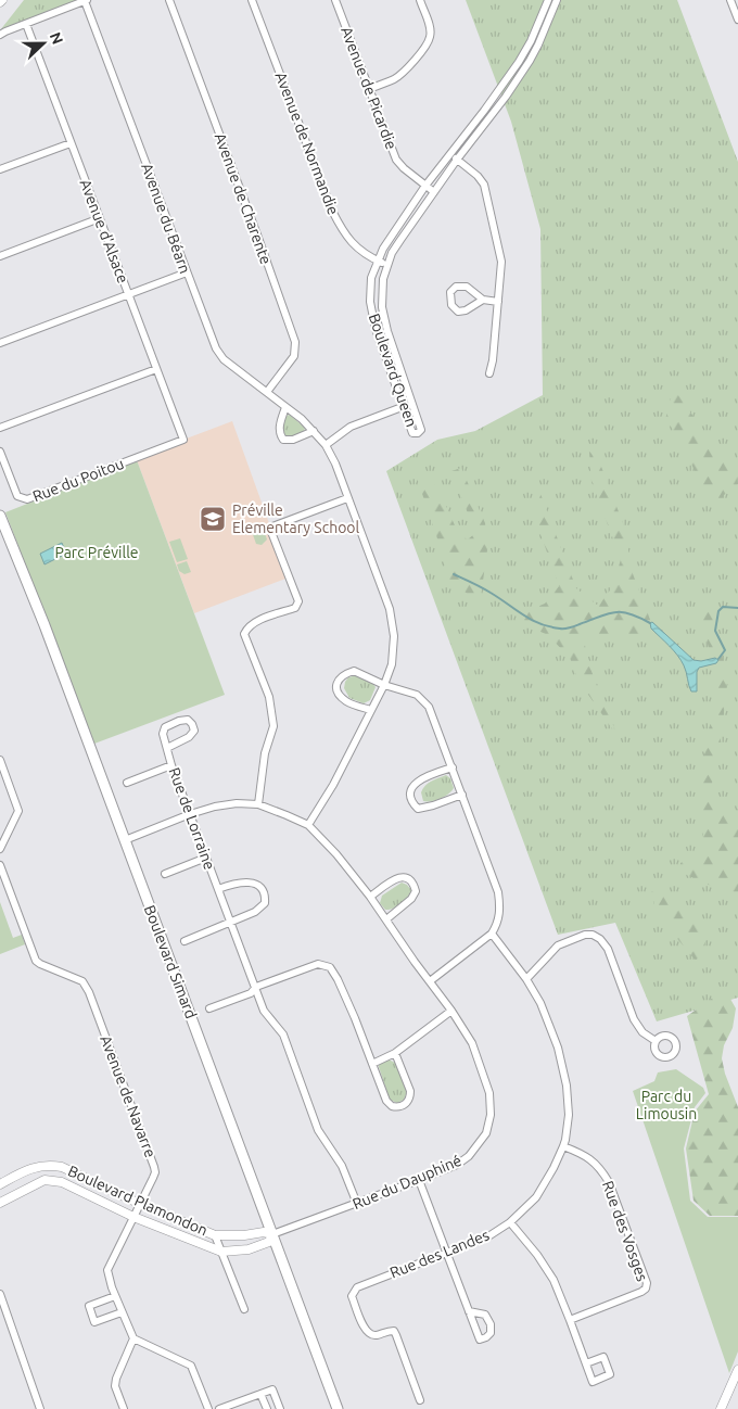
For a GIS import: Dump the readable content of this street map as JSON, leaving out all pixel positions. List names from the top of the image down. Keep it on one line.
{"streets":{"main road":["Boulevard Simard"],"street":["Avenue de Picardie","Avenue de Normandie","Avenue de Charente","Avenue du Béarn","Avenue d'Alsace","Boulevard Queen","Rue du Poitou","Rue de Lorraine","Avenue de Navarre","Rue du Dauphiné","Boulevard Plamondon","Rue des Vosges","Rue des Landes"]},"crossings":[["Avenue de Picardie","Boulevard Queen"],["Avenue de Normandie","Boulevard Queen"],["Avenue de Charente","Avenue du Béarn"],["Avenue du Béarn","Rue du Dauphiné"],["Avenue d'Alsace","Rue du Poitou"],["Rue de Lorraine","Rue du Dauphiné"],["Boulevard Simard","Rue du Dauphiné"],["Boulevard Simard","Boulevard Plamondon"],["Avenue de Navarre","Boulevard Plamondon"],["Rue du Dauphiné","Boulevard Plamondon"],["Rue des Vosges","Rue des Landes"]],"parks":["Parc Préville","Parc du Limousin"],"places":{"school or university":["Préville Elementary School"]},"north":"right"}
